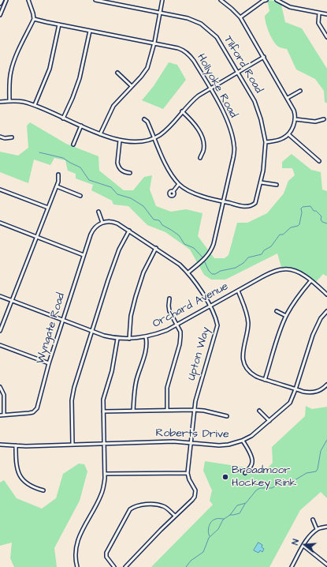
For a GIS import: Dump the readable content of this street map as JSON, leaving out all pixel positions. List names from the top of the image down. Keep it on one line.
{"streets":{"street":["Tilford Road","Hollyoke Road","Orchard Avenue","Wyngate Road","Upton Way","Roberts Drive"]},"crossings":[["Tilford Road","Hollyoke Road"],["Hollyoke Road","Upton Way"],["Orchard Avenue","Wyngate Road"],["Orchard Avenue","Upton Way"],["Wyngate Road","Upton Way"],["Upton Way","Roberts Drive"]],"places":["Broadmoor Hockey Rink"],"north":"left"}
